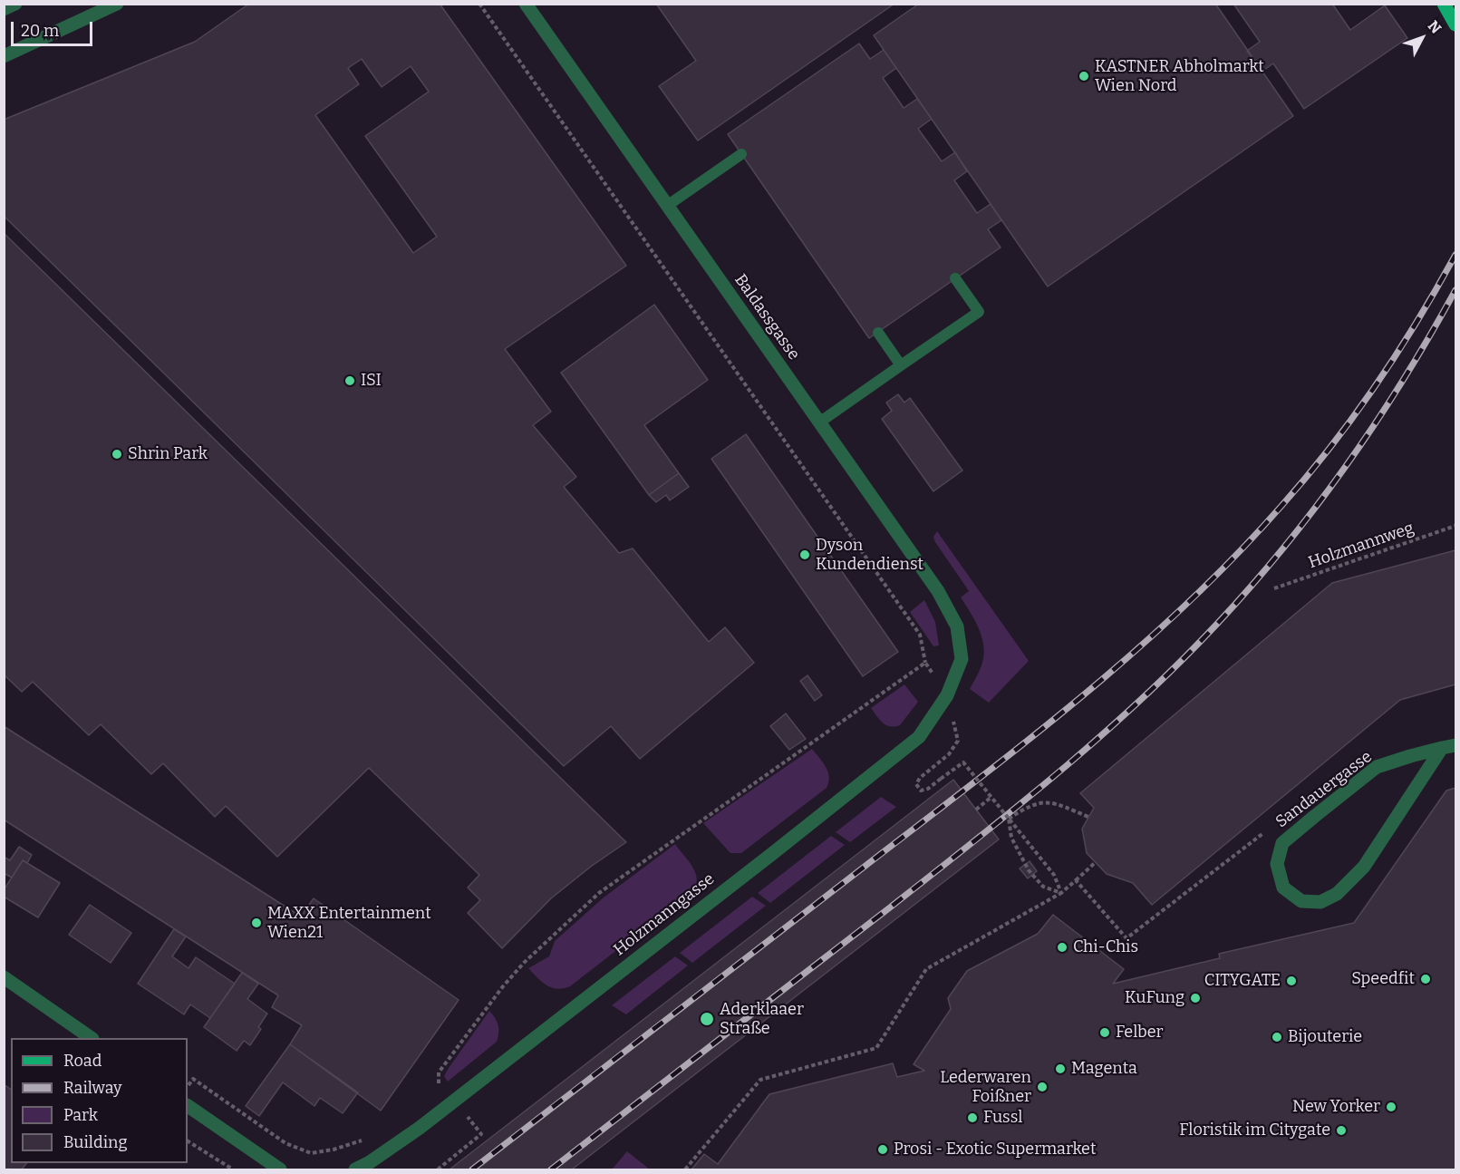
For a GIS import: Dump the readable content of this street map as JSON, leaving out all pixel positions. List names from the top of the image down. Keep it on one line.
{"streets":{"street":["Baldassgasse","Sandauergasse","Holzmanngasse"],"path":["Holzmannweg"]},"crossings":[["Baldassgasse","Holzmanngasse"]],"places":["KASTNER Abholmarkt Wien Nord","ISI","Shrin Park","Dyson Kundendienst","MAXX Entertainment Wien21","Chi-Chis","Speedfit","CITYGATE","KuFung","Aderklaaer Straße","Felber","Bijouterie","Magenta","Lederwaren Foißner","New Yorker","Fussl","Floristik im Citygate","Prosi - Exotic Supermarket"],"legend":["Road","Railway","Park","Building"],"scale_bar":"20 m","north":"top right"}
